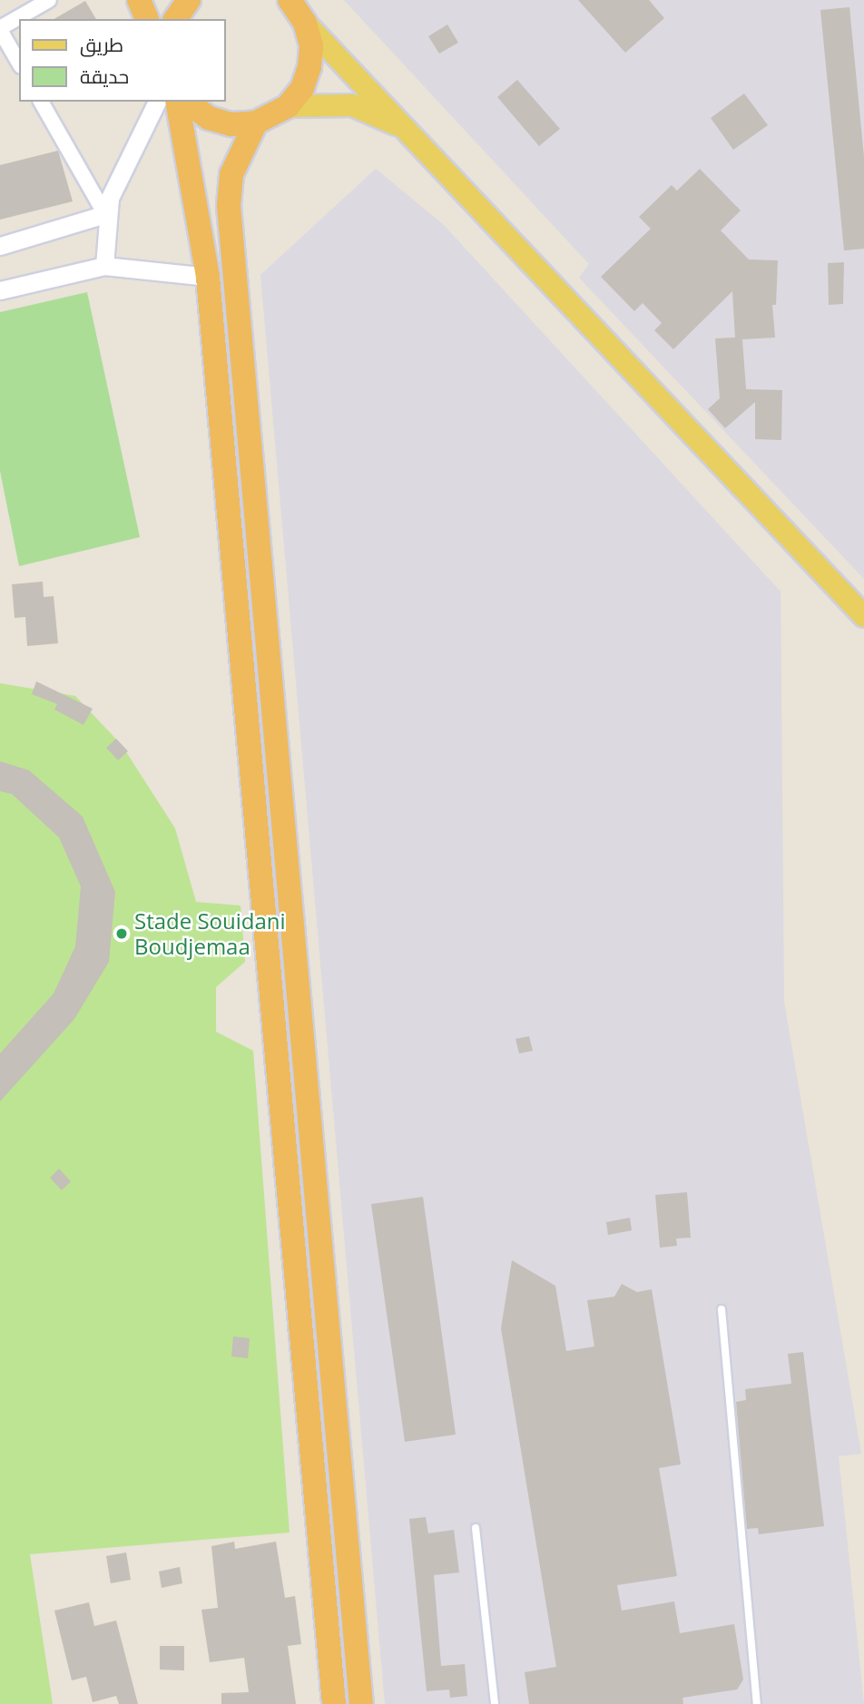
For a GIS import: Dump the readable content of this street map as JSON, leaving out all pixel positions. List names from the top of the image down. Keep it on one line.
{"places":["Stade Souidani Boudjemaa"],"legend":["طريق","حديقة"]}
